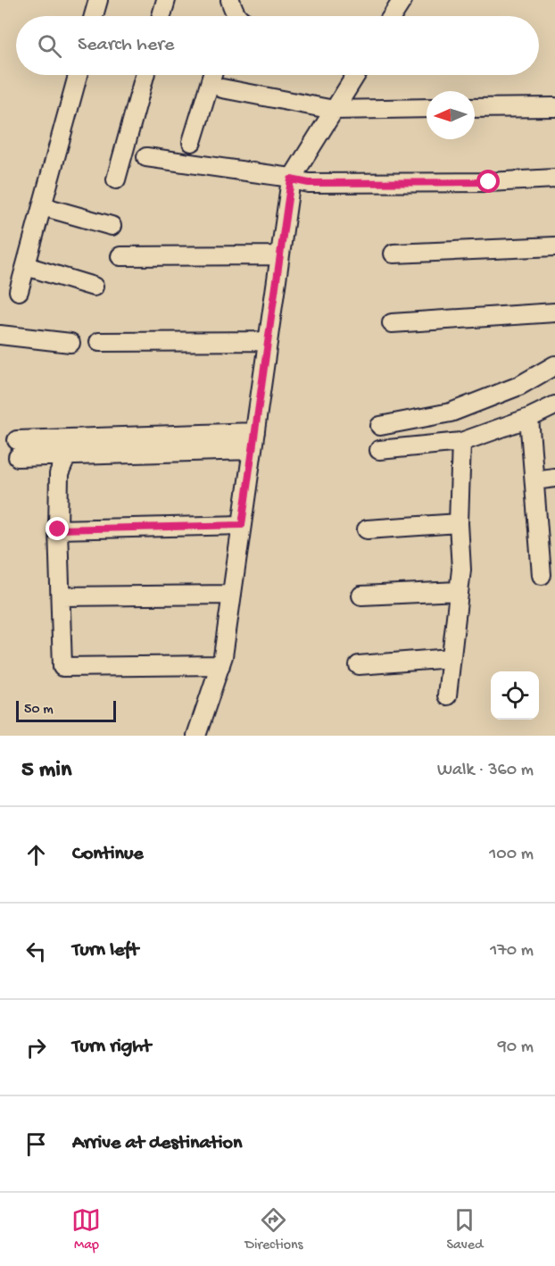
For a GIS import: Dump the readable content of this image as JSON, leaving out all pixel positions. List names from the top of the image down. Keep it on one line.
{"scale_bar":"50 m","north":"left","page":{"search":"Search here","scale":"50 m","heading":["5 min","Walk · 360 m"],"list":[["Continue","100 m"],["Turn left","170 m"],["Turn right","90 m"],"Arrive at destination"],"nav":["Map","Directions","Saved"]}}
